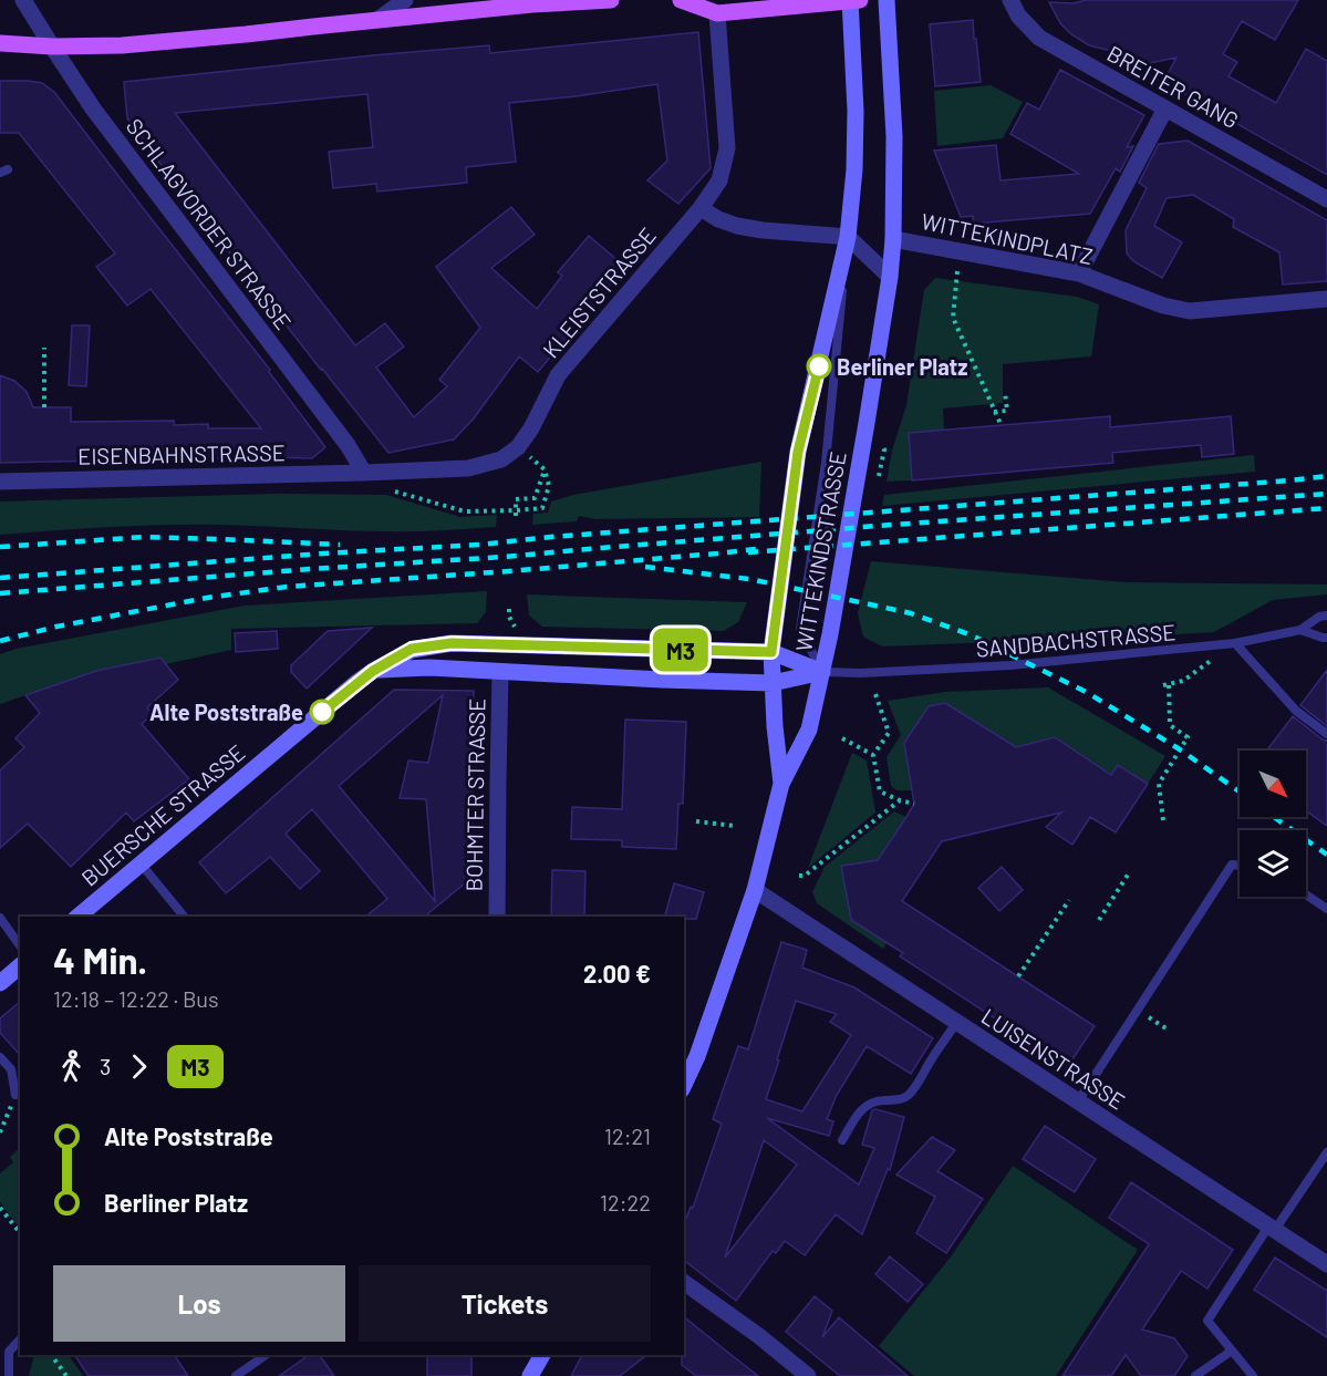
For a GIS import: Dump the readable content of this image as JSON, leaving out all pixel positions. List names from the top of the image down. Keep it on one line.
{"streets":{"main road":["WITTEKINDSTRASSE","BUERSCHE STRASSE"],"street":["BREITER GANG","SCHLAGVORDER STRASSE","WITTEKINDPLATZ","KLEISTSTRASSE","EISENBAHNSTRASSE","BOHMTER STRASSE","LUISENSTRASSE"],"lane":["SANDBACHSTRASSE"]},"crossings":[["SCHLAGVORDER STRASSE","KLEISTSTRASSE"],["SCHLAGVORDER STRASSE","EISENBAHNSTRASSE"],["WITTEKINDPLATZ","WITTEKINDSTRASSE"],["KLEISTSTRASSE","EISENBAHNSTRASSE"],["WITTEKINDSTRASSE","SANDBACHSTRASSE"],["WITTEKINDSTRASSE","BUERSCHE STRASSE"],["SANDBACHSTRASSE","BUERSCHE STRASSE"]],"places":["Berliner Platz","Alte Poststraße"],"lines":["bus line M3"],"north":"bottom right","page":{"on_map":"M3","heading":["4 Min.","12:18 – 12:22 · Bus","2.00 €"],"legs":["3","M3"],"list":[{"name":"Alte Poststraße","value":"12:21"},{"name":"Berliner Platz","value":"12:22"}],"buttons":["Los","Tickets"]}}
